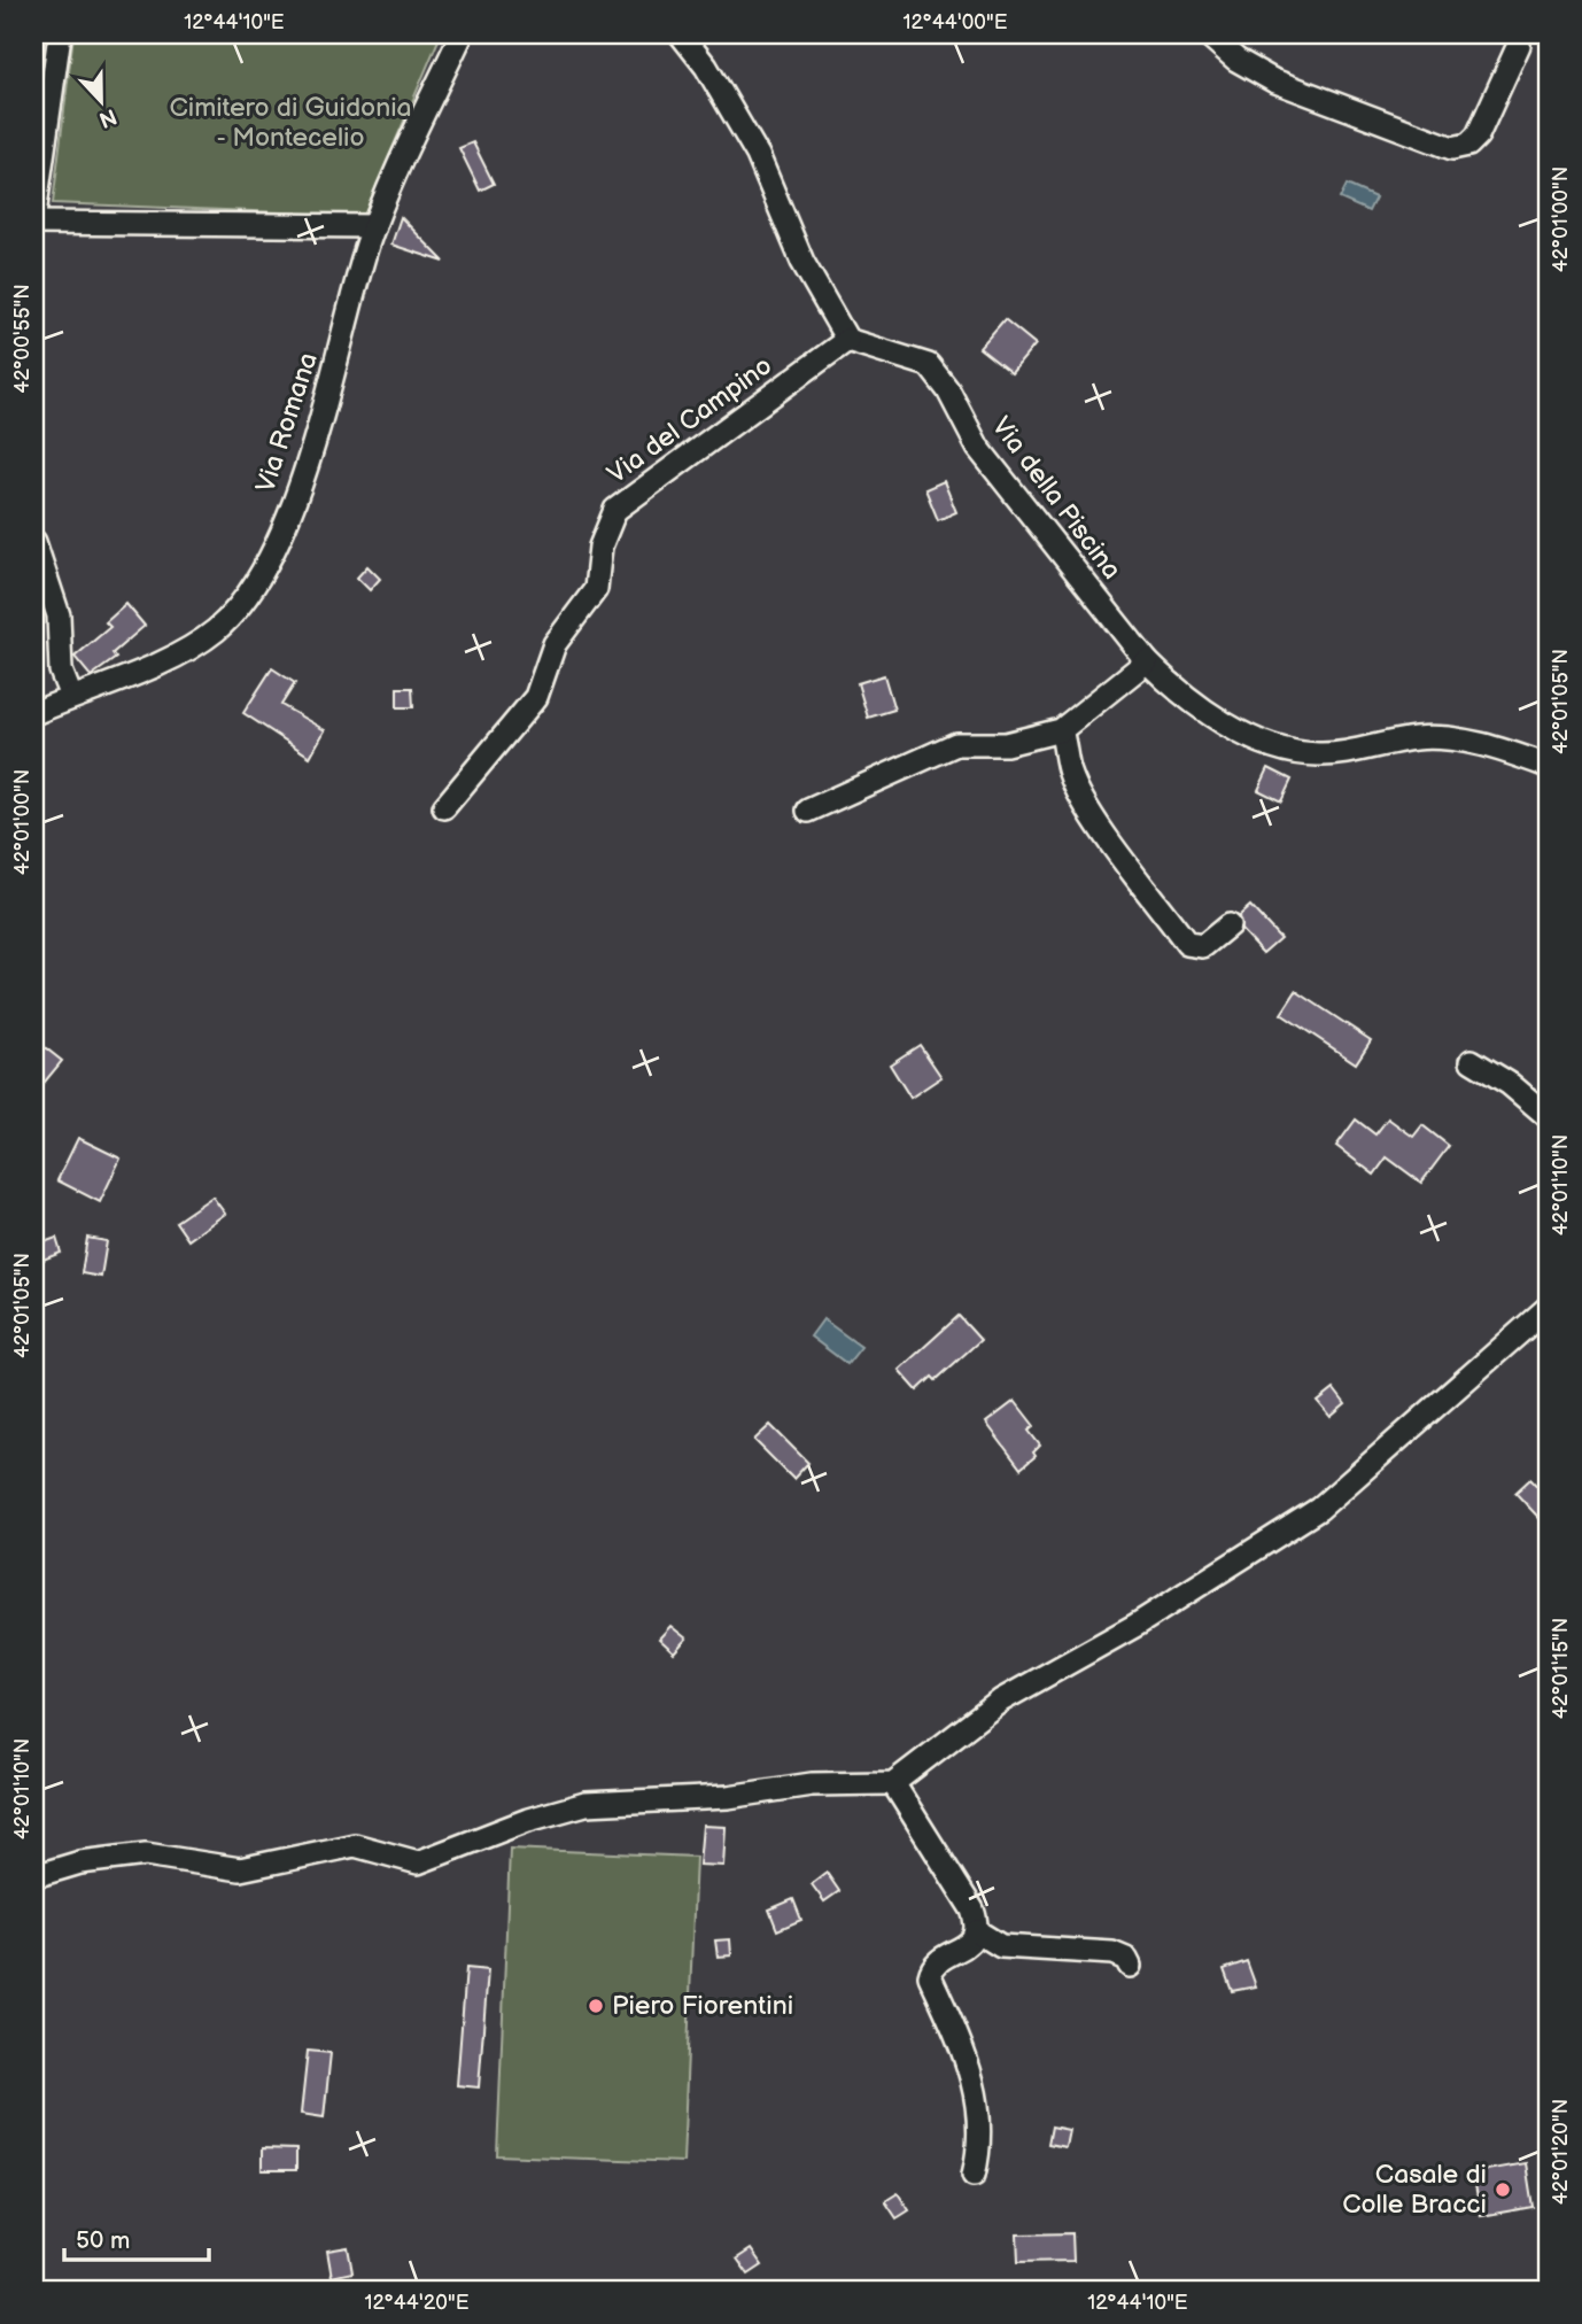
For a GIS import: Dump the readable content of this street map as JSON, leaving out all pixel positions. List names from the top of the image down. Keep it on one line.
{"streets":{"street":["Via del Campino","Via Romana","Via della Piscina"]},"crossings":[["Via del Campino","Via della Piscina"]],"parks":["Cimitero di Guidonia - Montecelio"],"places":["Piero Fiorentini","Casale di Colle Bracci"],"scale_bar":"50 m","north":"bottom","coordinates":["12°44'10\"E","12°44'00\"E","42°01'00\"N","42°00'55\"N","42°01'05\"N","42°01'10\"N","42°01'15\"N","42°01'20\"N","12°44'20\"E"]}
